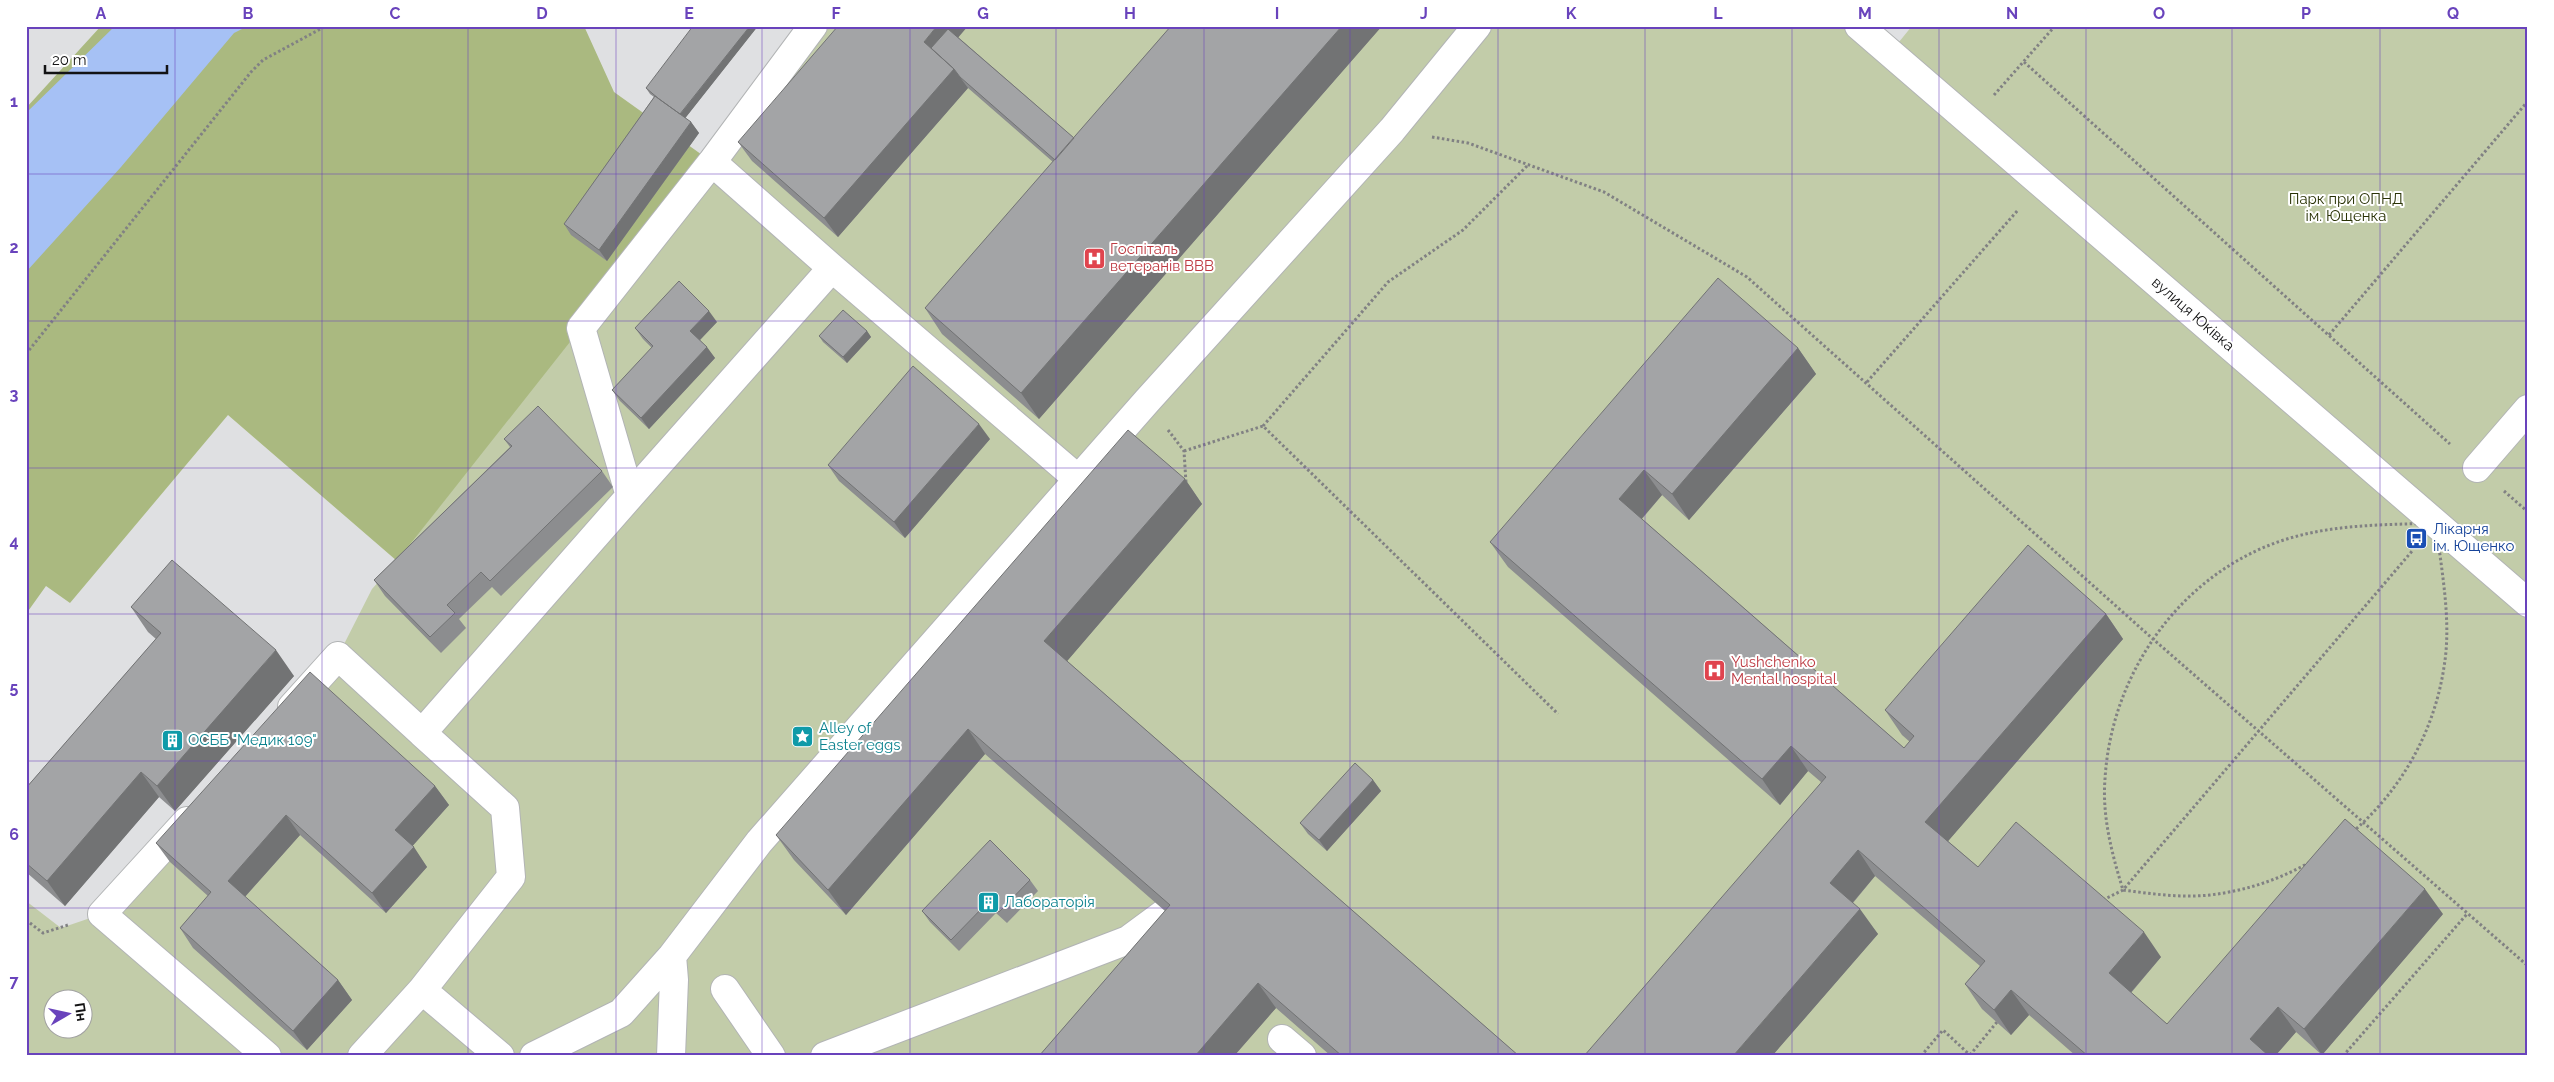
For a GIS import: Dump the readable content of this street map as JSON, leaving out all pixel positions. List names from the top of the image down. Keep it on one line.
{"streets":{"street":["вулиця Юківка"]},"parks":["Парк при ОПНД ім. Ющенка"],"places":{"hospital":["Госпіталь ветеранів ВВВ","Yushchenko Mental hospital"],"bus stop":["Лікарня ім. Ющенко"],"place":["Alley of Easter eggs"],"building":["ОСББ \"Медик 109\"","Лабораторія"]},"scale_bar":"20 m","north":"right","grid":{"columns":["A","B","C","D","E","F","G","H","I","J","K","L","M","N","O","P","Q"],"rows":["1","2","3","4","5","6","7"]}}
